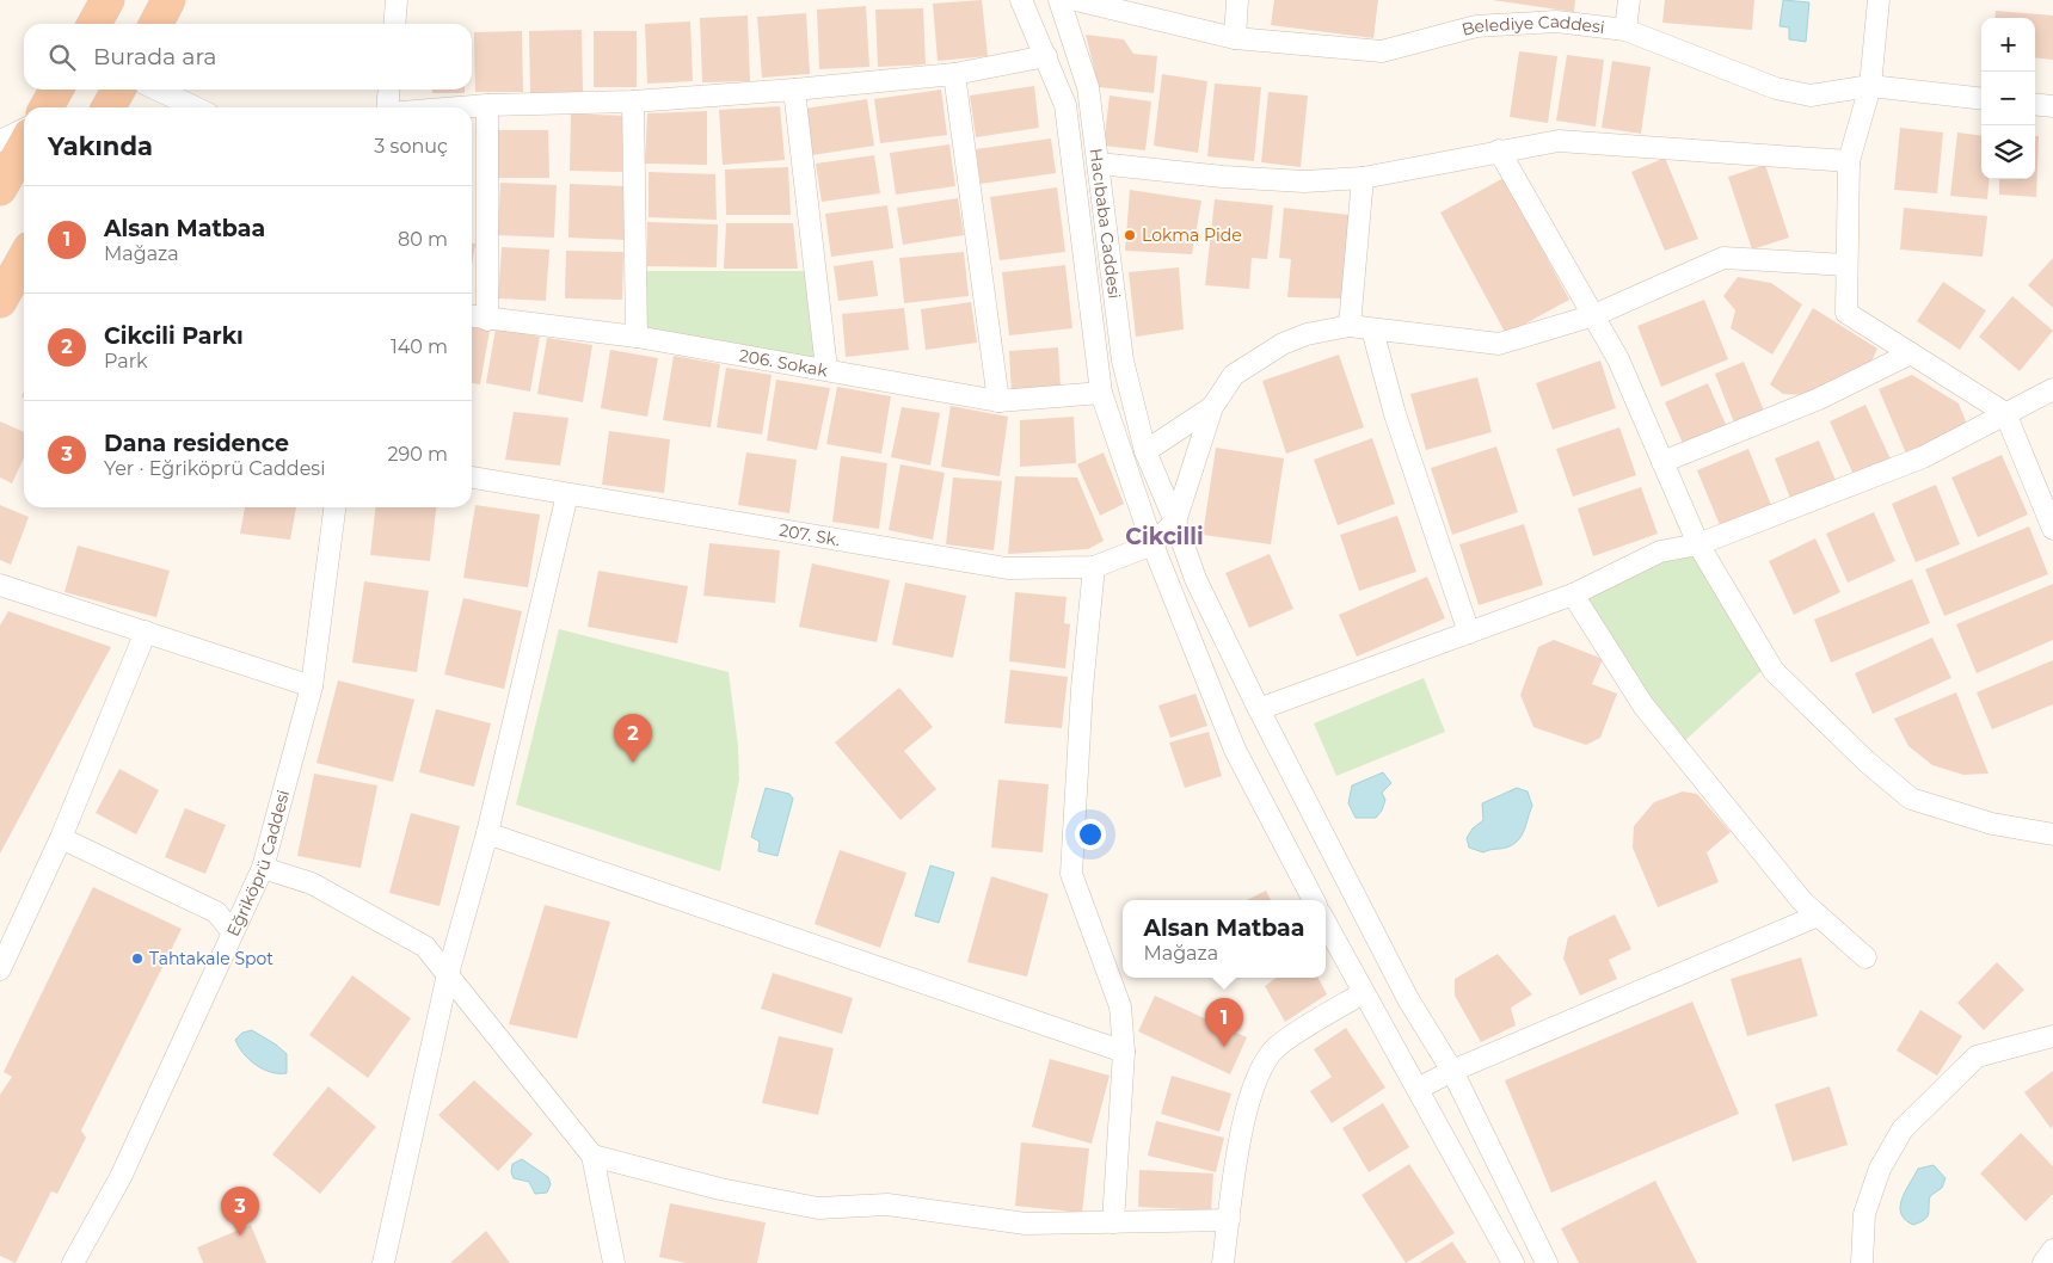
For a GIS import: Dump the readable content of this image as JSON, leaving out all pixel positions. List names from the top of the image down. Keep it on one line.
{"streets":{"street":["Belediye Caddesi","Hacıbaba Caddesi","206. Sokak","207. Sk.","Eğriköprü Caddesi"]},"districts":["Cikcilli"],"places":["Lokma Pide","Tahtakale Spot"],"page":{"map_buttons":["+","−"],"search":"Burada ara","heading":["Yakında","3 sonuç"],"list":[{"mark":"1","name":"Alsan Matbaa","note":"Mağaza","value":"80 m"},{"mark":"2","name":"Cikcili Parkı","note":"Park","value":"140 m"},{"mark":"3","name":"Dana residence","note":"Yer · Eğriköprü Caddesi","value":"290 m"}],"pins":["2","1","3"],"popup":["Alsan Matbaa","Mağaza"]}}
